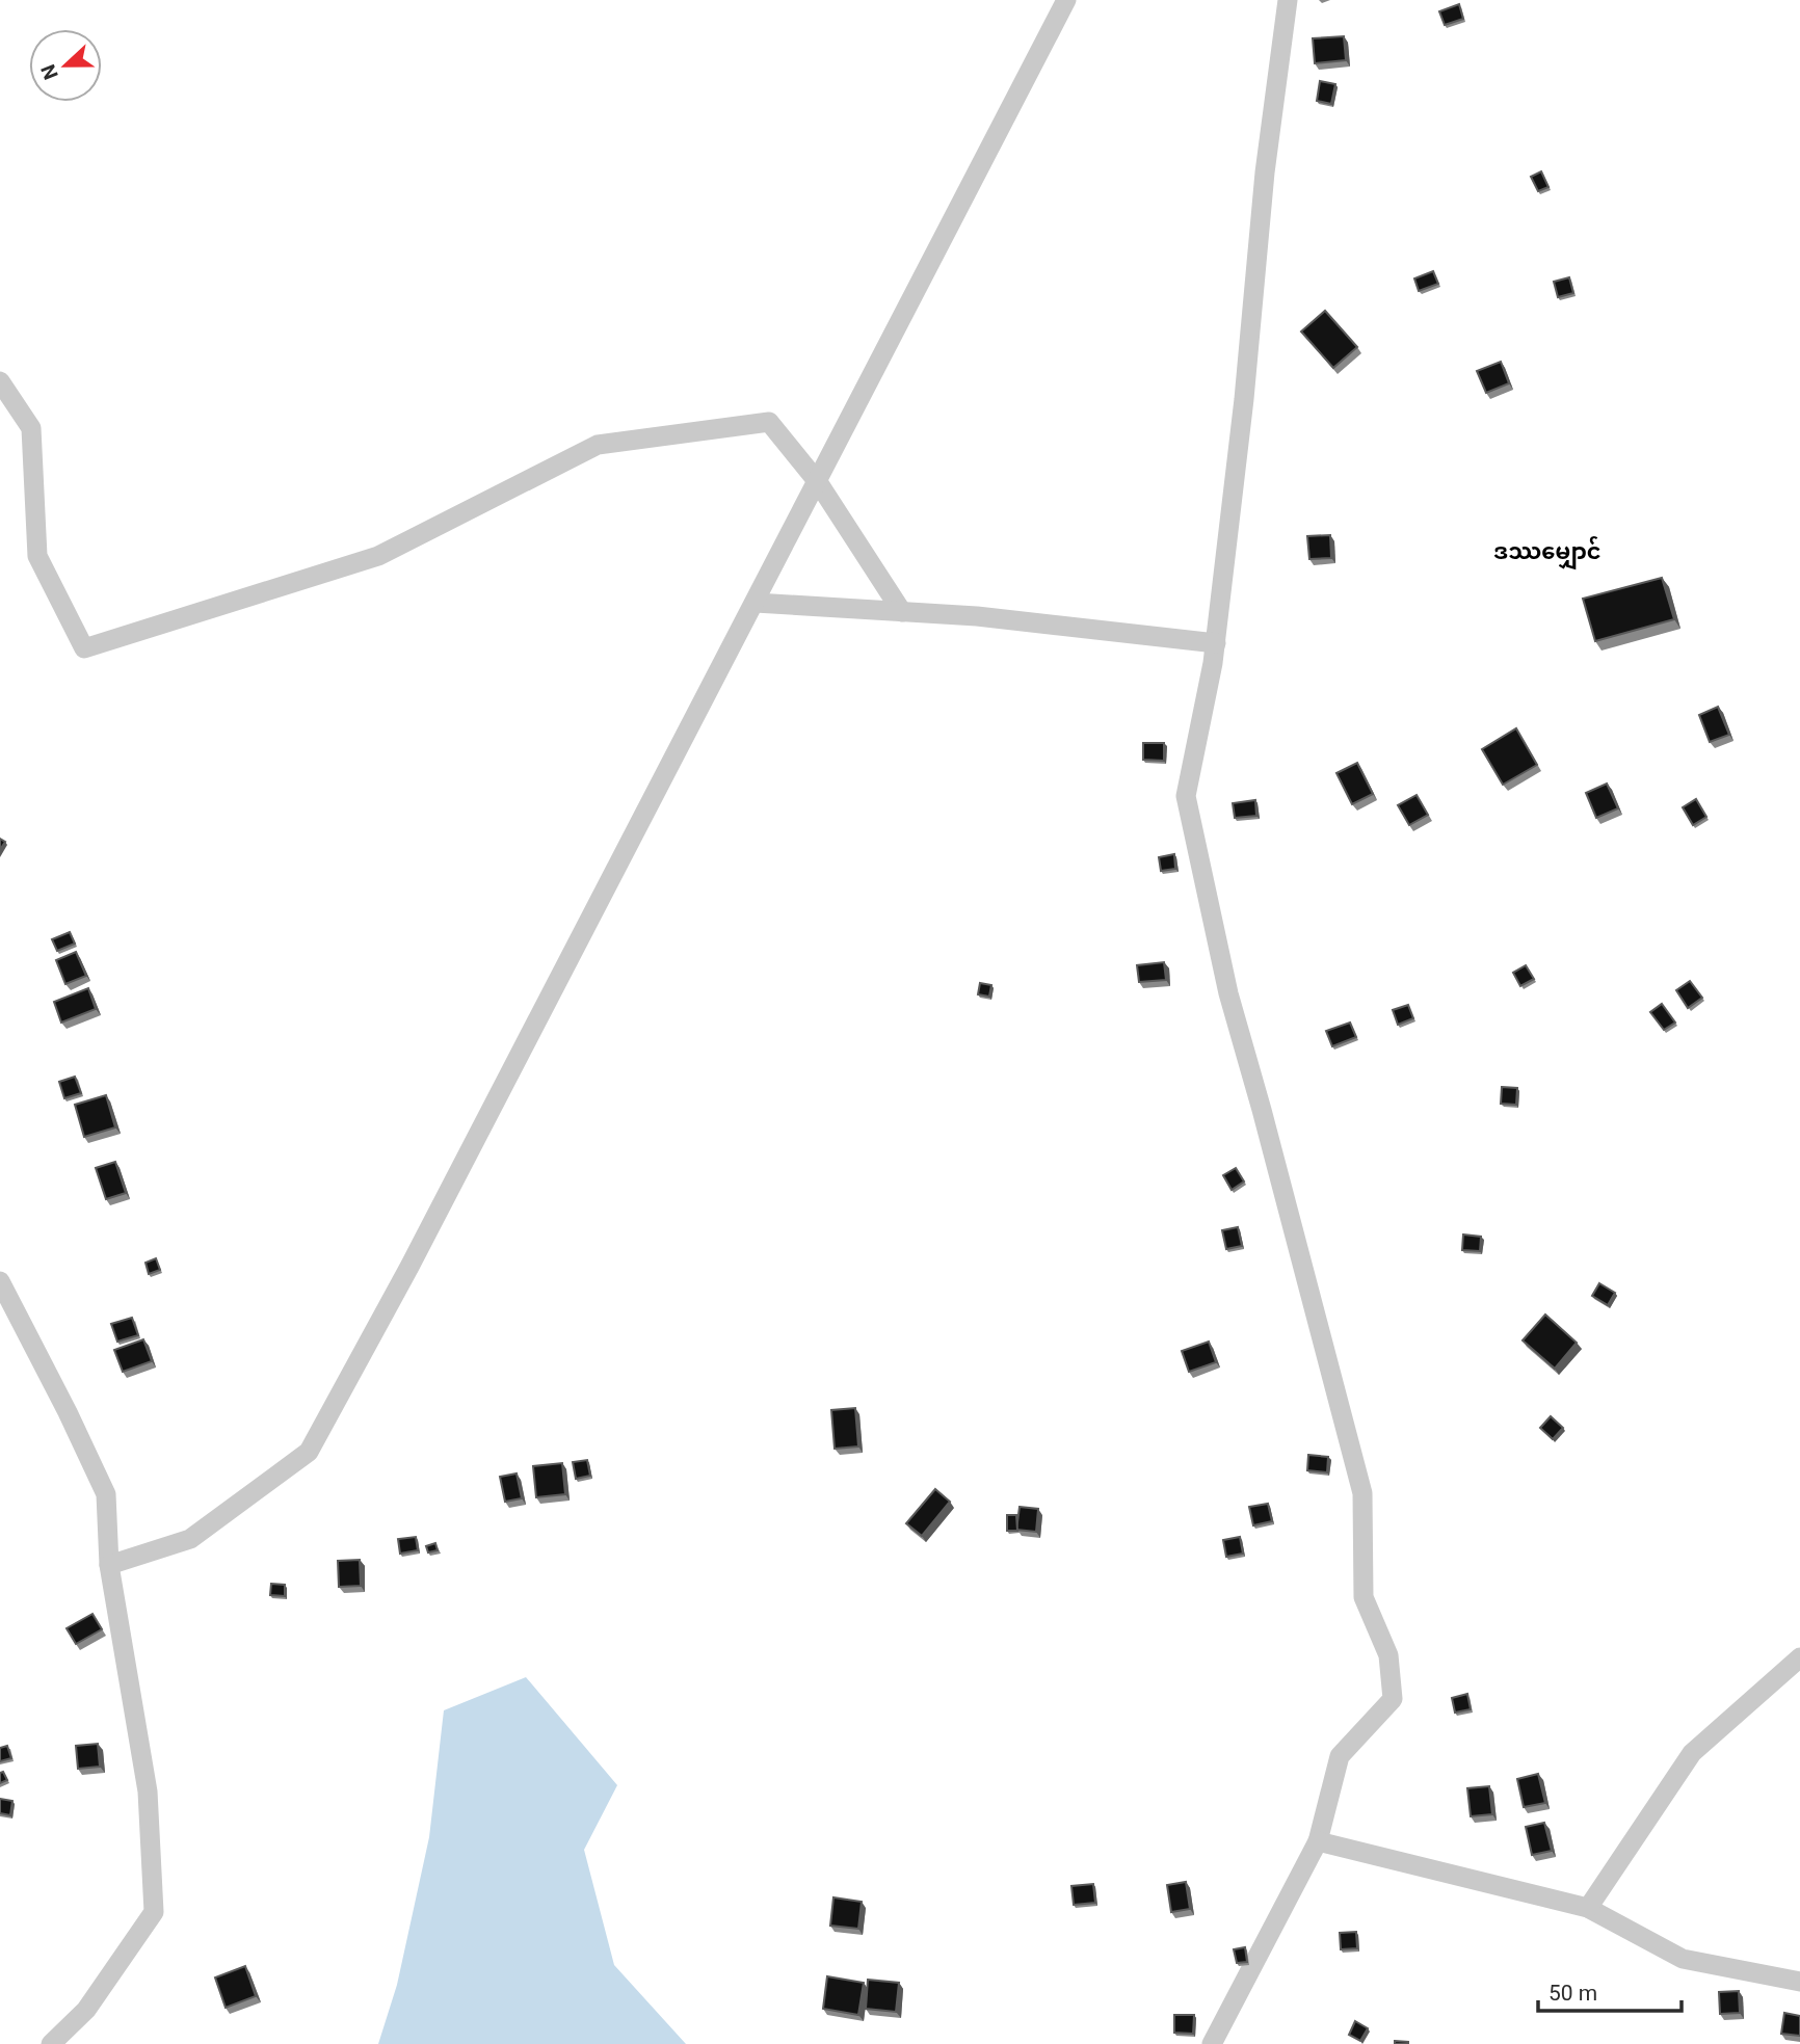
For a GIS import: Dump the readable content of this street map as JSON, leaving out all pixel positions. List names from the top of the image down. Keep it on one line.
{"districts":["ဒဿမျှောင်"],"scale_bar":"50 m","north":"left"}
